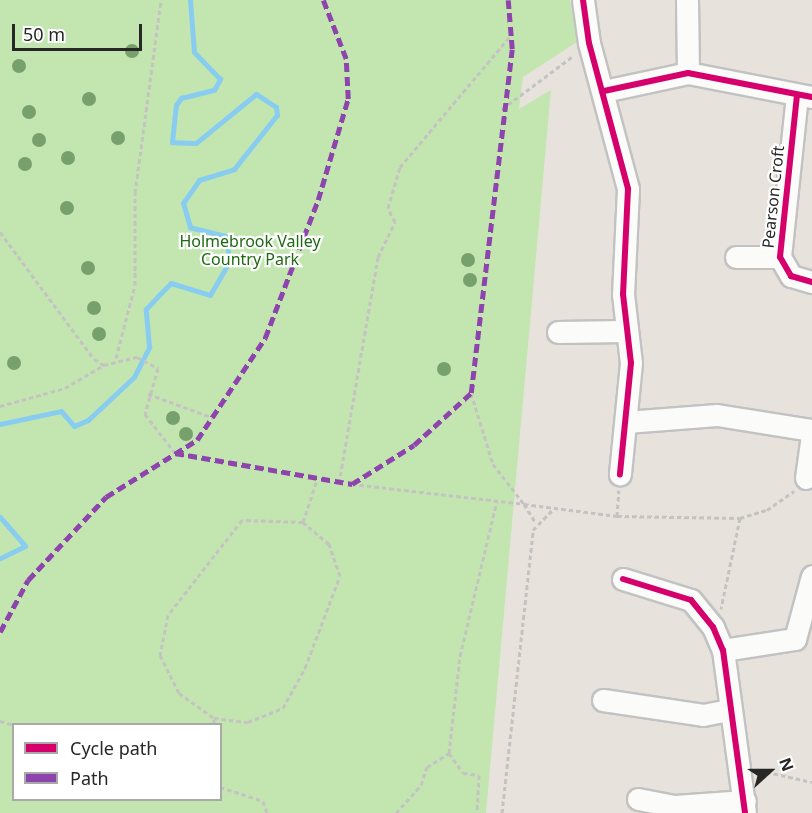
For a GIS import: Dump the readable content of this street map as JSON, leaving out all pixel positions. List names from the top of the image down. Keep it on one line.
{"streets":{"street":["Pearson Croft"]},"parks":["Holmebrook Valley Country Park"],"legend":["Cycle path","Path"],"scale_bar":"50 m","north":"right"}
